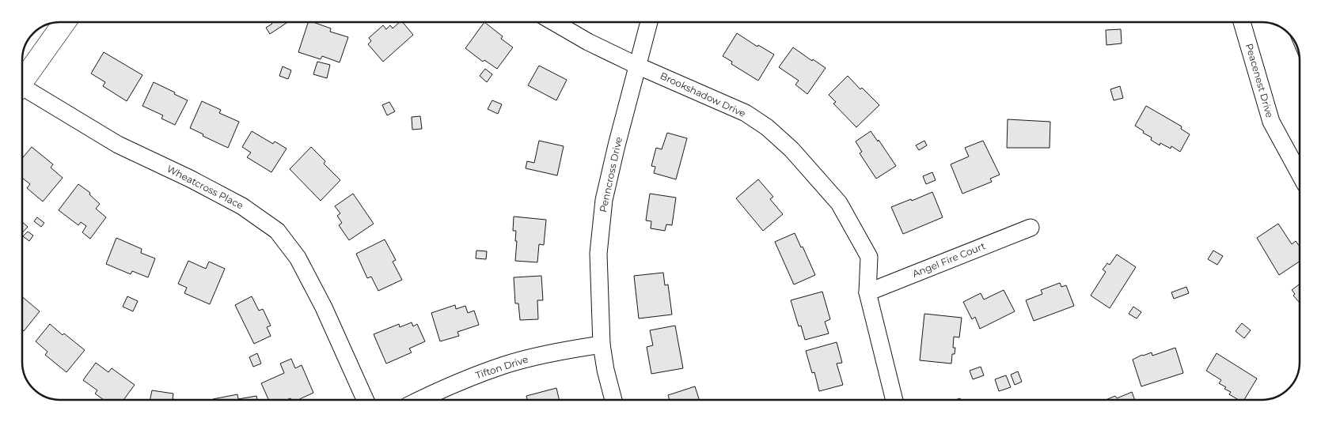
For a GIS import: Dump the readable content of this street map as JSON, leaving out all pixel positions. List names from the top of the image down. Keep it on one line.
{"streets":{"street":["Peacenest Drive","Brookshadow Drive","Penncross Drive","Wheatcross Place","Angel Fire Court","Tifton Drive"]},"crossings":[["Brookshadow Drive","Penncross Drive"],["Brookshadow Drive","Angel Fire Court"],["Penncross Drive","Tifton Drive"]]}
